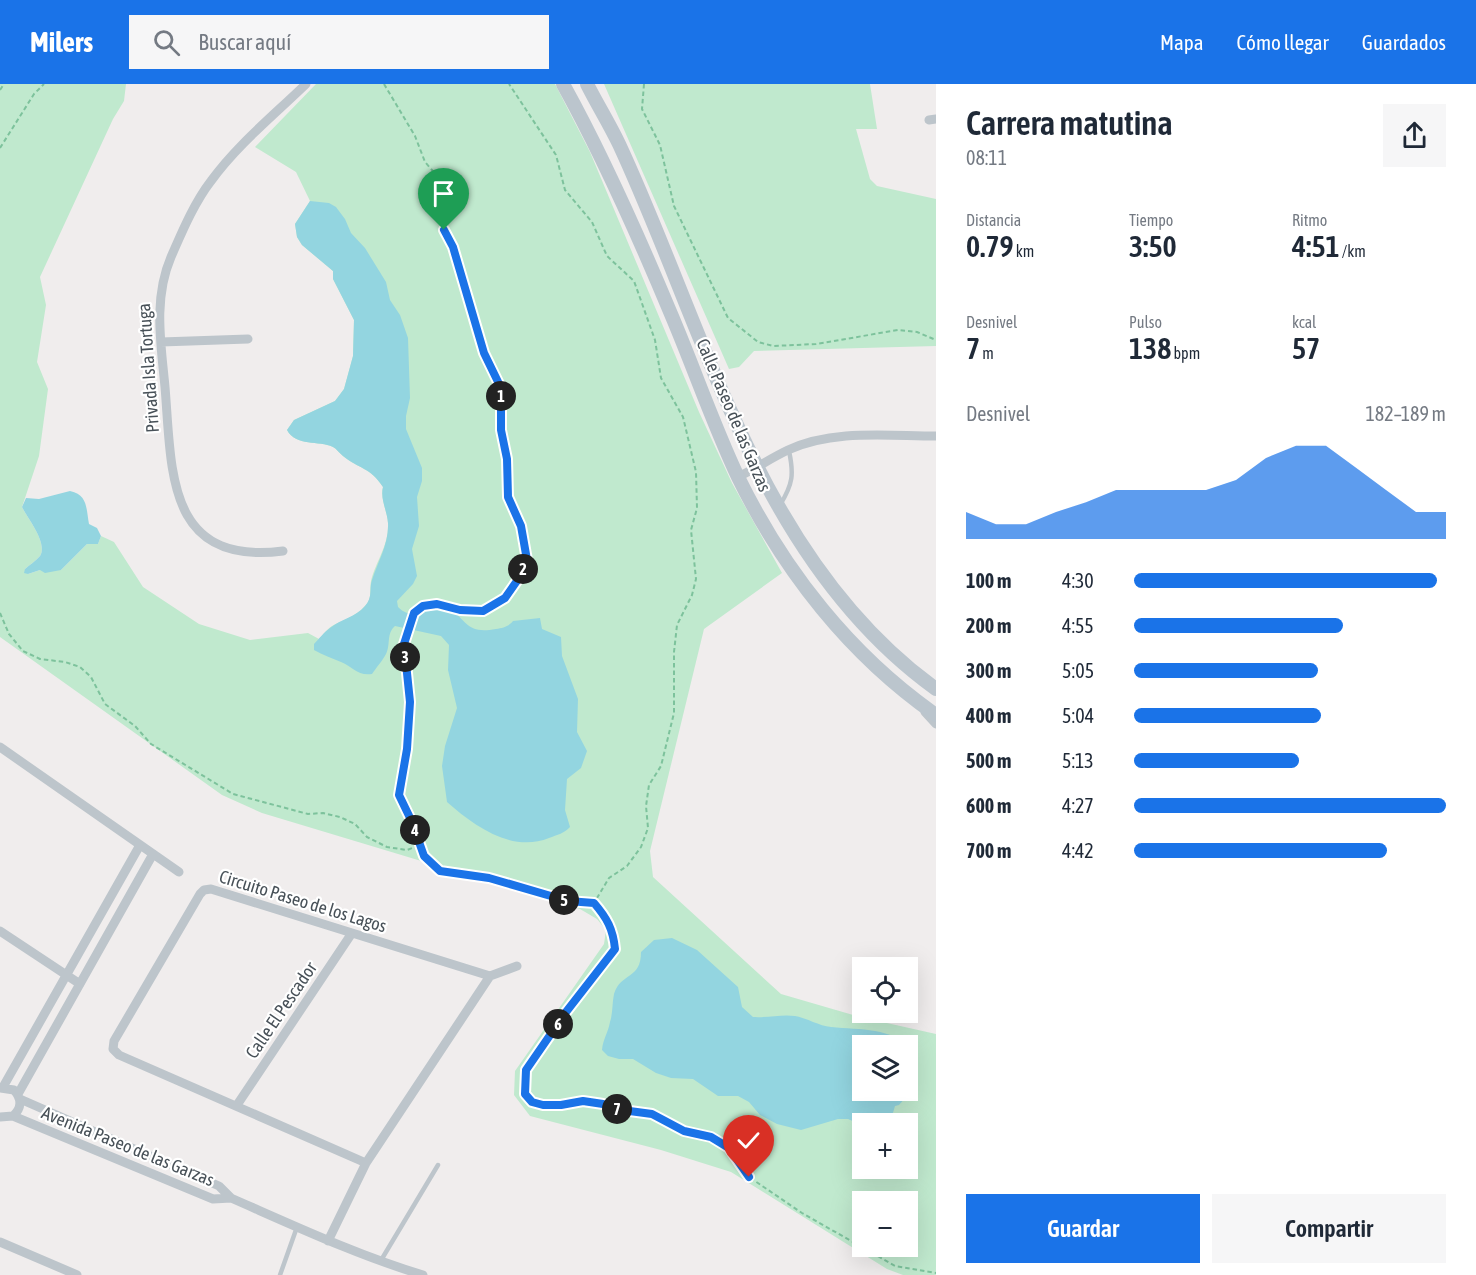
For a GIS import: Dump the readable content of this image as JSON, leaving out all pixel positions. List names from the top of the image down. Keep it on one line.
{"streets":{"street":["Privada Isla Tortuga","Calle Paseo de las Garzas","Circuito Paseo de los Lagos","Calle El Pescador","Avenida Paseo de las Garzas"]},"crossings":[["Circuito Paseo de los Lagos","Calle El Pescador"]],"page":{"header":"Milers","search":"Buscar aquí","nav":["Mapa","Cómo llegar","Guardados"],"heading":["Carrera matutina","08:11"],"stats":[["Distancia","0.79 km"],["Tiempo","3:50"],["Ritmo","4:51 /km"],["Desnivel","7 m"],["Pulso","138 bpm"],["kcal","57"]],"pins":["1","2","3","4","5","6","7"],"chart":["Desnivel","182–189 m"],"list":[{"name":"100 m","note":"4:30"},{"name":"200 m","note":"4:55"},{"name":"300 m","note":"5:05"},{"name":"400 m","note":"5:04"},{"name":"500 m","note":"5:13"},{"name":"600 m","note":"4:27"},{"name":"700 m","note":"4:42"}],"map_buttons":["+","−"],"buttons":["Guardar","Compartir"]}}
